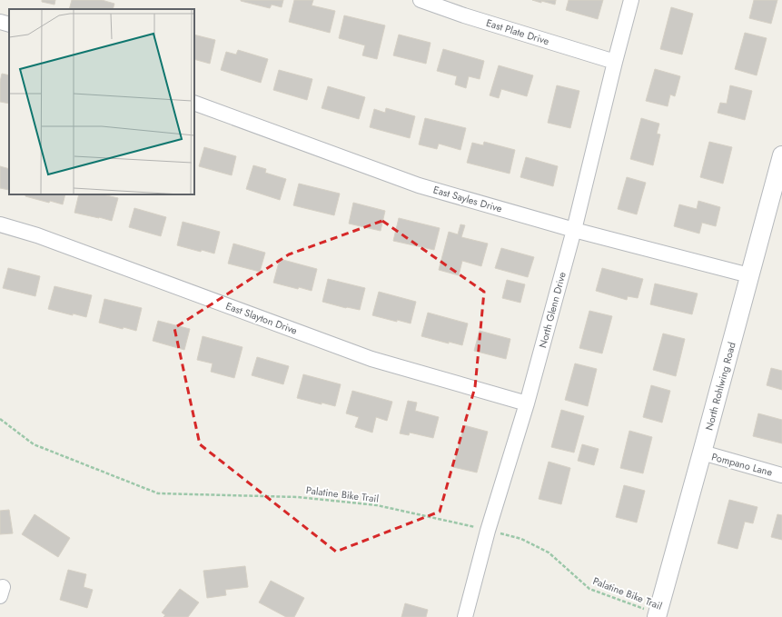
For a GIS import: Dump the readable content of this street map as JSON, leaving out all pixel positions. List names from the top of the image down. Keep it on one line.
{"streets":{"street":["East Plate Drive","East Sayles Drive","North Glenn Drive","East Slayton Drive","North Rohlwing Road","Pompano Lane"],"path":["Palatine Bike Trail"]},"crossings":[["East Plate Drive","North Glenn Drive"],["East Sayles Drive","North Glenn Drive"],["East Sayles Drive","North Rohlwing Road"],["North Glenn Drive","East Slayton Drive"],["North Glenn Drive","Palatine Bike Trail"],["North Rohlwing Road","Pompano Lane"],["North Rohlwing Road","Palatine Bike Trail"]]}
